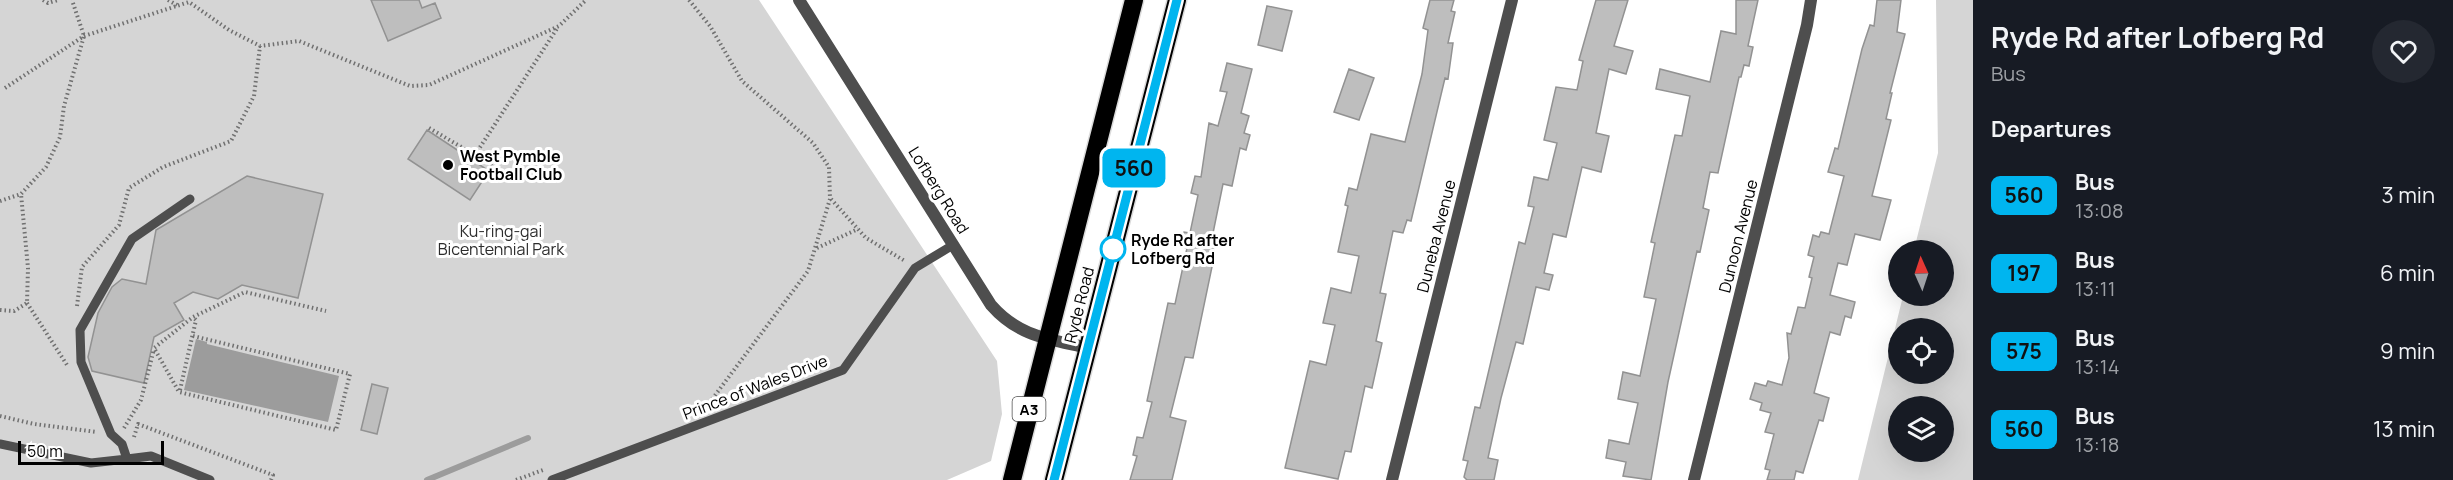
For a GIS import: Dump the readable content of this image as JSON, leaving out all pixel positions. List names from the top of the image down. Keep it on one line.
{"streets":{"highway":["Ryde Road","A3"],"street":["Lofberg Road","Duneba Avenue","Dunoon Avenue"],"lane":["Prince of Wales Drive"]},"crossings":[["Lofberg Road","Ryde Road"],["Lofberg Road","Prince of Wales Drive"]],"parks":["Ku-ring-gai Bicentennial Park"],"places":["West Pymble Football Club","Ryde Rd after Lofberg Rd"],"lines":["bus line 560"],"scale_bar":"50 m","north":"top","page":{"on_map":"560","heading":[["Ryde Rd after Lofberg Rd","Bus"],"Departures"],"list":[{"mark":"560","name":"Bus","note":"13:08","value":"3 min"},{"mark":"197","name":"Bus","note":"13:11","value":"6 min"},{"mark":"575","name":"Bus","note":"13:14","value":"9 min"},{"mark":"560","name":"Bus","note":"13:18","value":"13 min"}],"scale":"50 m"}}
